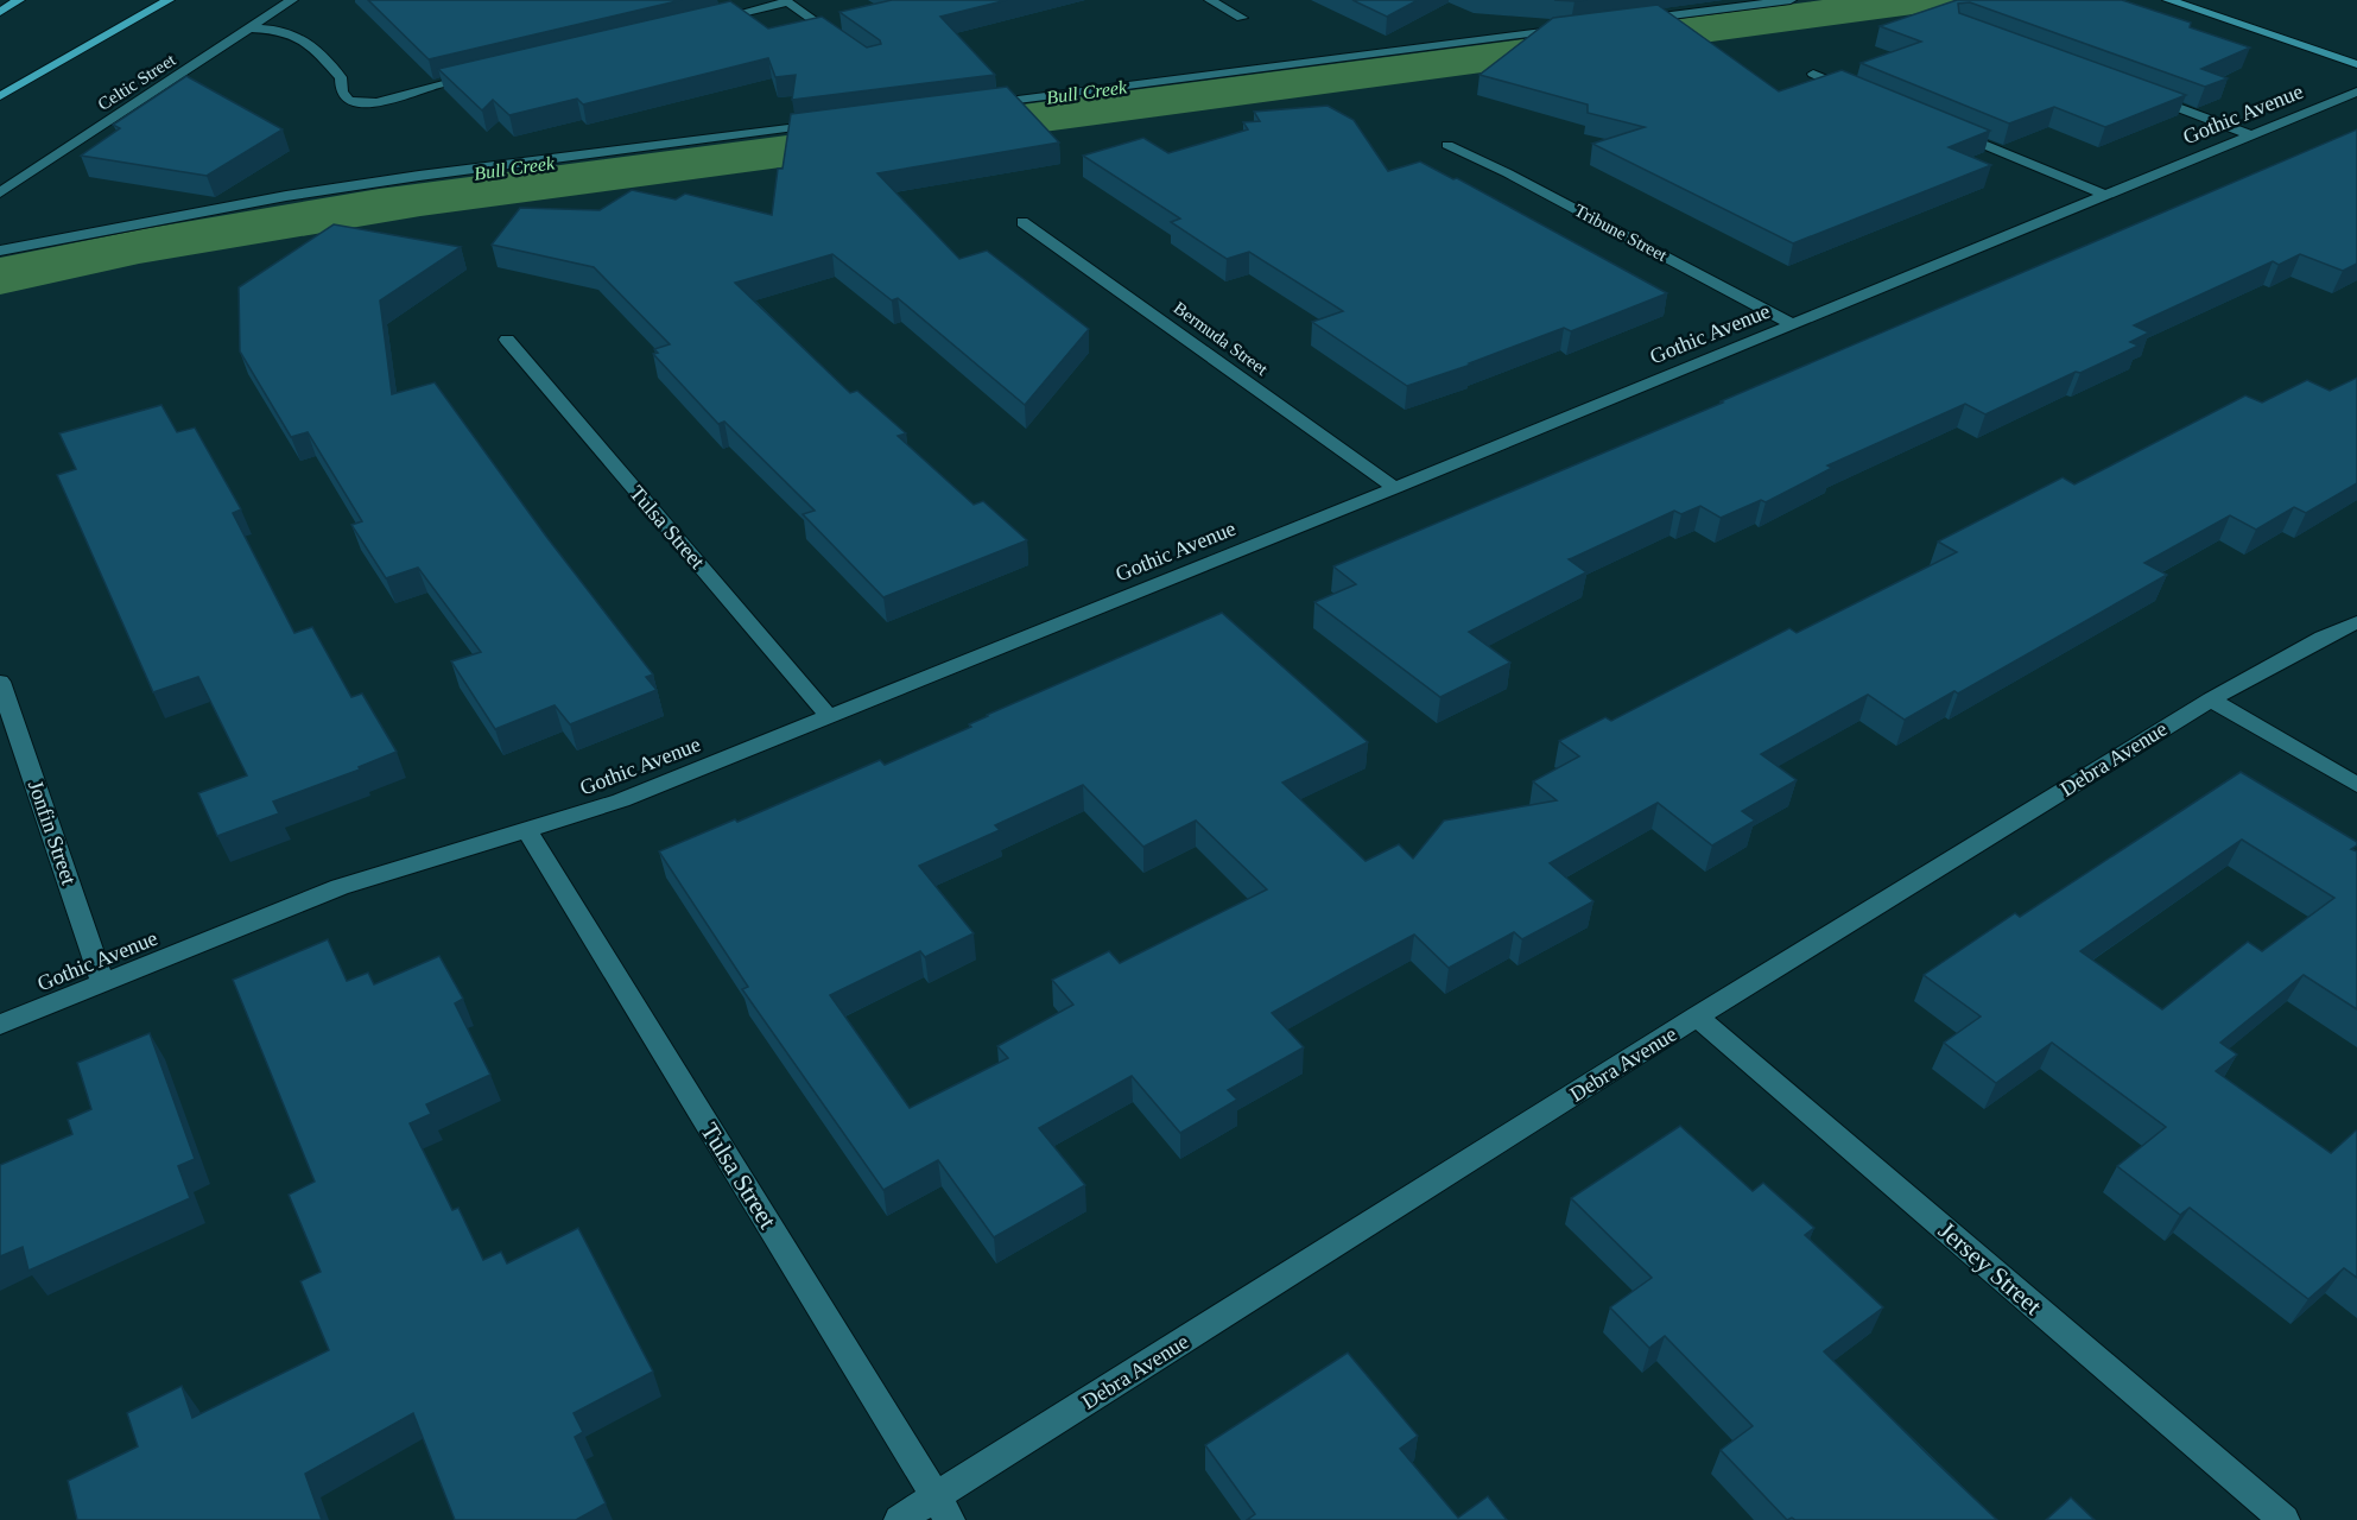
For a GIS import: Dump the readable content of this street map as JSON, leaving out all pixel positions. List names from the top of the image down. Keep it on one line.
{"streets":{"street":["Celtic Street","Gothic Avenue","Tribune Street","Bermuda Street","Tulsa Street","Debra Avenue","Jonfin Street","Jersey Street"]},"crossings":[["Gothic Avenue","Tribune Street"],["Gothic Avenue","Bermuda Street"],["Gothic Avenue","Tulsa Street"],["Gothic Avenue","Jonfin Street"],["Tulsa Street","Debra Avenue"],["Debra Avenue","Jersey Street"]],"water":["Bull Creek"]}
